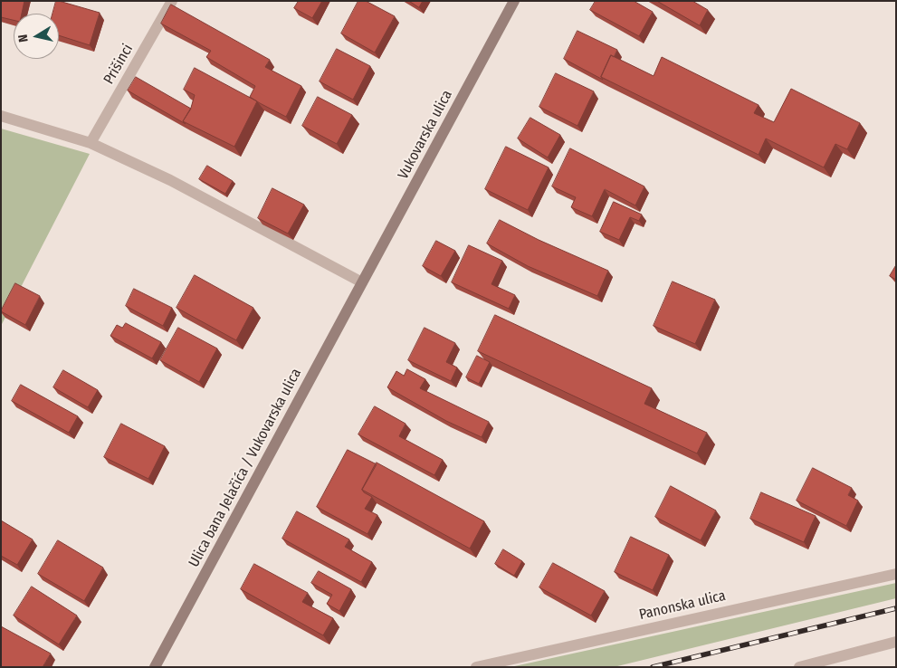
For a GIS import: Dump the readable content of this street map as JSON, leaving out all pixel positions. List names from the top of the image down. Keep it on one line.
{"streets":{"main road":["Vukovarska ulica","Ulica bana Jelačića / Vukovarska ulica"],"street":["Prišinci","Panonska ulica"]},"crossings":[["Vukovarska ulica","Ulica bana Jelačića / Vukovarska ulica"]],"north":"left"}
